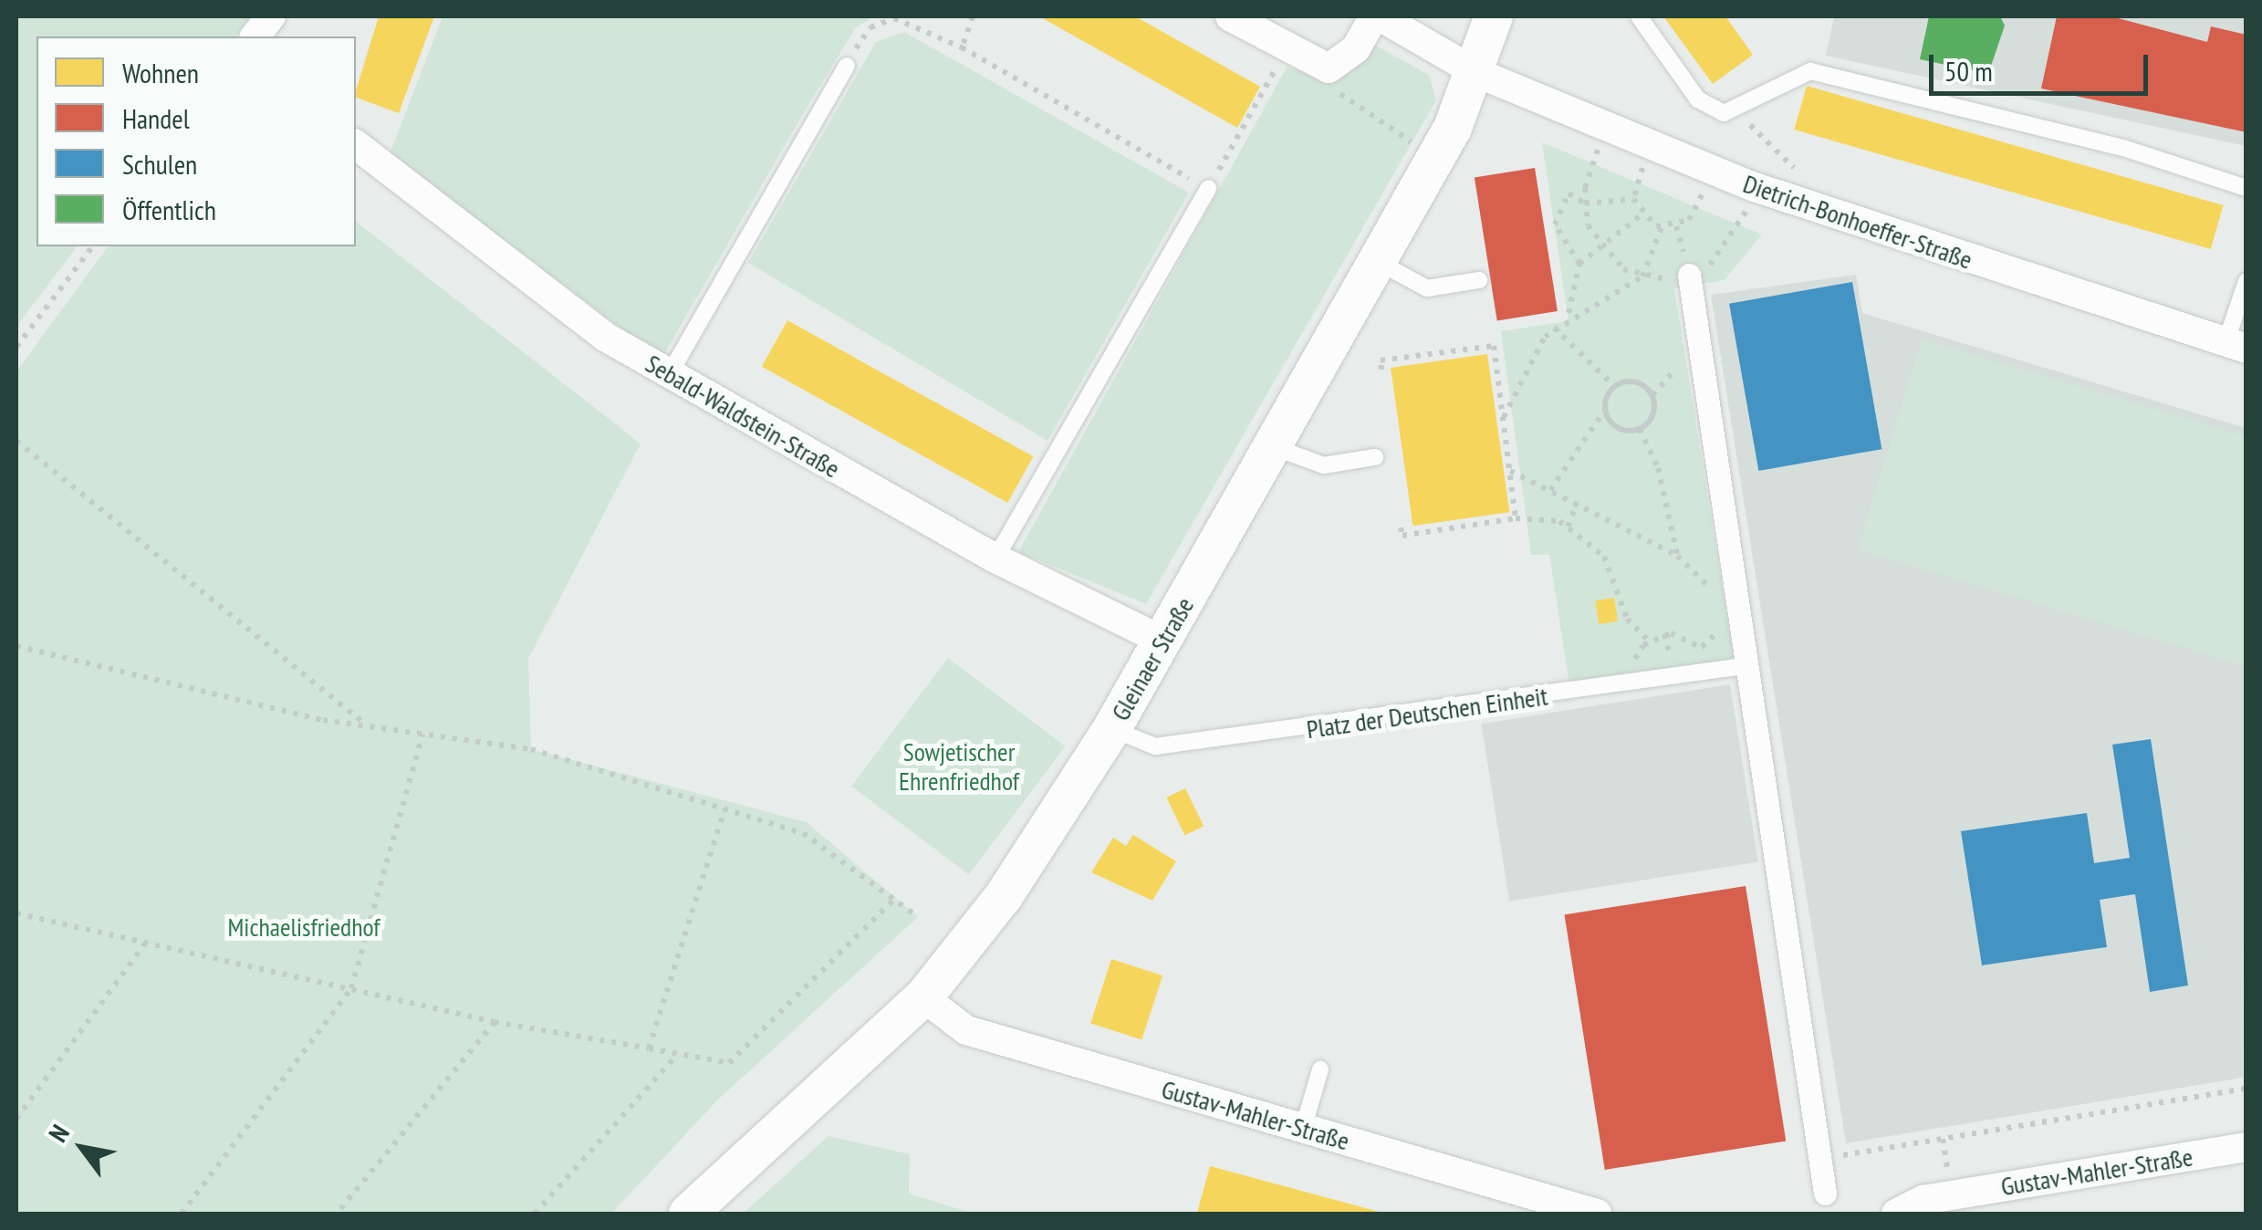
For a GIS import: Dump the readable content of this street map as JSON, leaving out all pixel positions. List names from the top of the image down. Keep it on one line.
{"streets":{"street":["Dietrich-Bonhoeffer-Straße","Sebald-Waldstein-Straße","Gleinaer Straße","Gustav-Mahler-Straße"],"lane":["Platz der Deutschen Einheit"]},"crossings":[["Dietrich-Bonhoeffer-Straße","Gleinaer Straße"],["Sebald-Waldstein-Straße","Gleinaer Straße"],["Gleinaer Straße","Platz der Deutschen Einheit"],["Gleinaer Straße","Gustav-Mahler-Straße"]],"parks":["Sowjetischer Ehrenfriedhof","Michaelisfriedhof"],"legend":["Wohnen","Handel","Schulen","Öffentlich"],"scale_bar":"50 m","north":"top left"}
